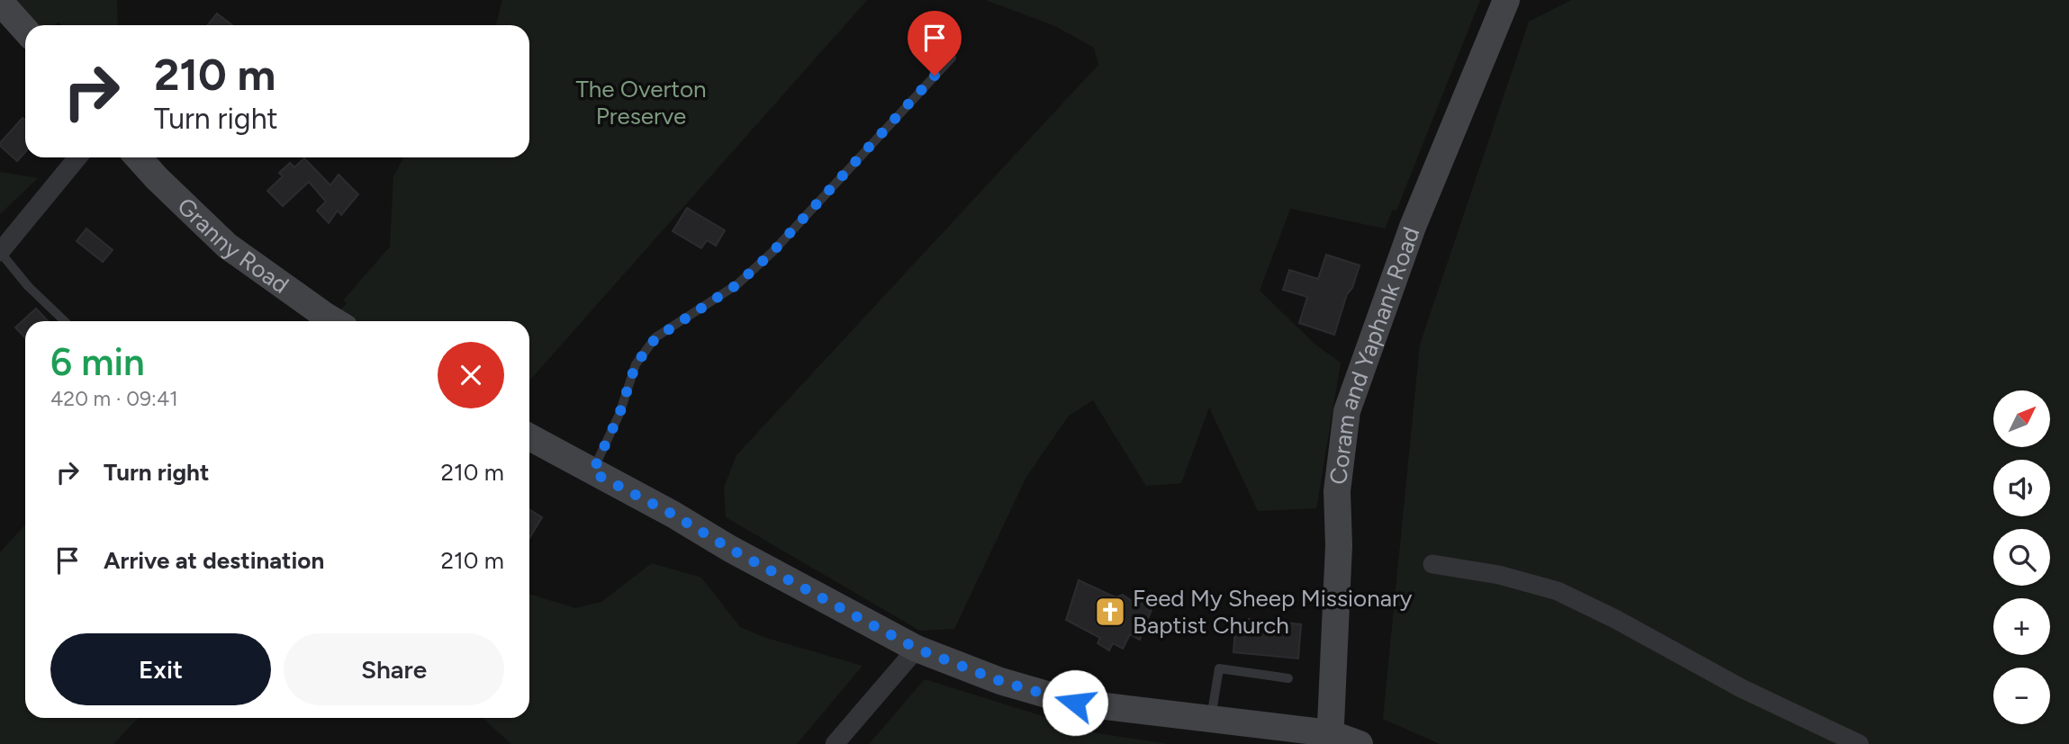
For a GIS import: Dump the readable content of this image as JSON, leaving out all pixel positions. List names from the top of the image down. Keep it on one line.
{"streets":{"street":["Granny Road","Coram and Yaphank Road"]},"parks":["The Overton Preserve"],"places":{"church":["Feed My Sheep Missionary Baptist Church"]},"north":"top right","page":{"turn":["210 m","Turn right"],"heading":["6 min","420 m · 09:41"],"map_buttons":["+","−"],"list":[{"name":"Turn right","value":"210 m"},{"name":"Arrive at destination","value":"210 m"}],"buttons":["Exit","Share"]}}
